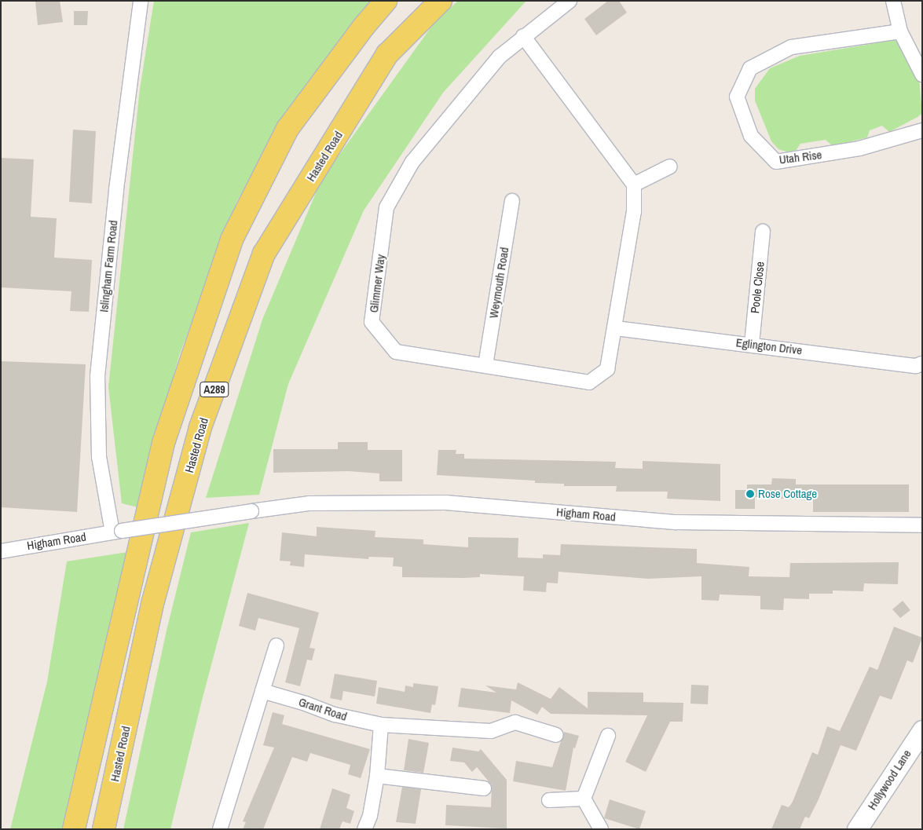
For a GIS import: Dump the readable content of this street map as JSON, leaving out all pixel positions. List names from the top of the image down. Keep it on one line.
{"streets":{"main road":["Hasted Road","A289","Hollywood Lane"],"street":["Utah Rise","Islingham Farm Road","Weymouth Road","Glimmer Way","Poole Close","Eglington Drive","Higham Road","Grant Road"]},"crossings":[["Islingham Farm Road","Higham Road"],["Weymouth Road","Glimmer Way"],["Glimmer Way","Eglington Drive"],["Poole Close","Eglington Drive"]],"places":["Rose Cottage"]}
